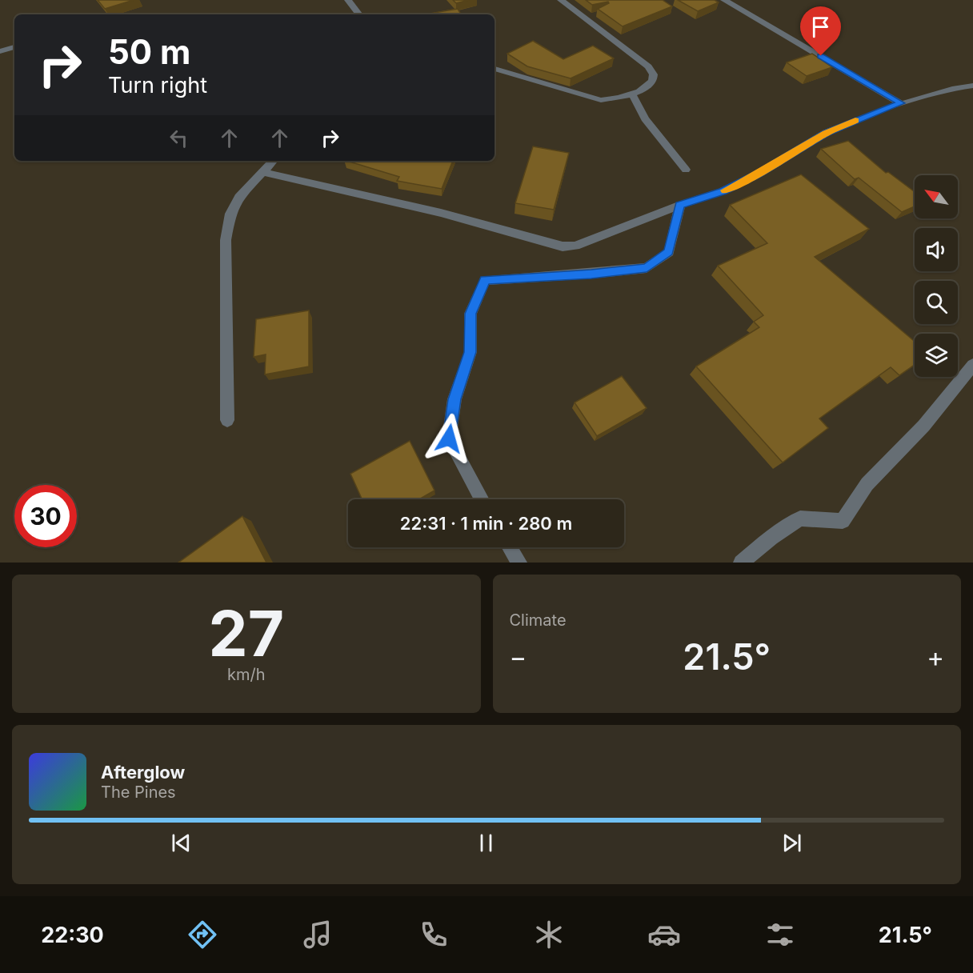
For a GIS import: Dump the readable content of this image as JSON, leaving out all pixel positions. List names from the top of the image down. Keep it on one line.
{"north":"top left","page":{"turn":["50 m","Turn right"],"limit":"30","trip":"22:31 · 1 min · 280 m","tile":[["27","km/h"],"Climate"],"heat":["−","21.5°","+"],"song":["Afterglow","The Pines"],"tabs":["22:30","21.5°"]}}
